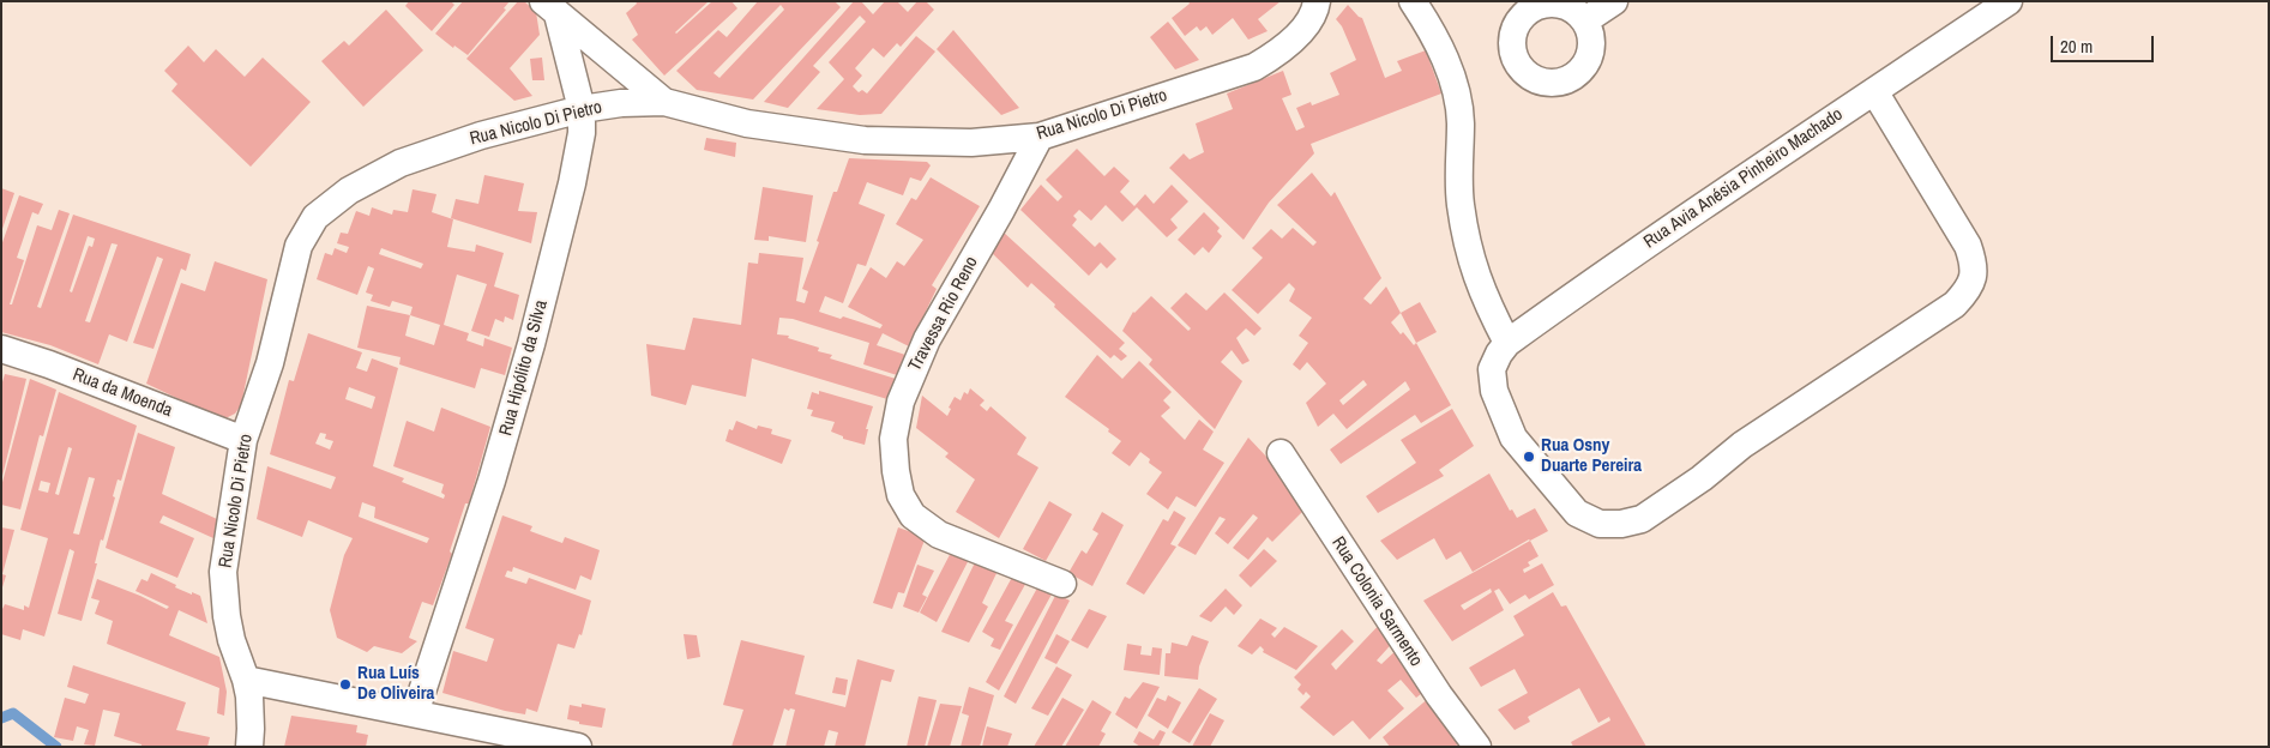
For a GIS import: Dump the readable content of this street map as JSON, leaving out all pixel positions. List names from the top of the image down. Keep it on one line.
{"streets":{"street":["Rua Nicolo Di Pietro","Rua Avia Anésia Pinheiro Machado","Travessa Rio Reno","Rua Hipólito da Silva","Rua da Moenda","Rua Colonia Sarmento"]},"crossings":[["Rua Nicolo Di Pietro","Travessa Rio Reno"],["Rua Nicolo Di Pietro","Rua Hipólito da Silva"],["Rua Nicolo Di Pietro","Rua da Moenda"]],"places":["Rua Osny Duarte Pereira","Rua Luís De Oliveira"],"scale_bar":"20 m"}
